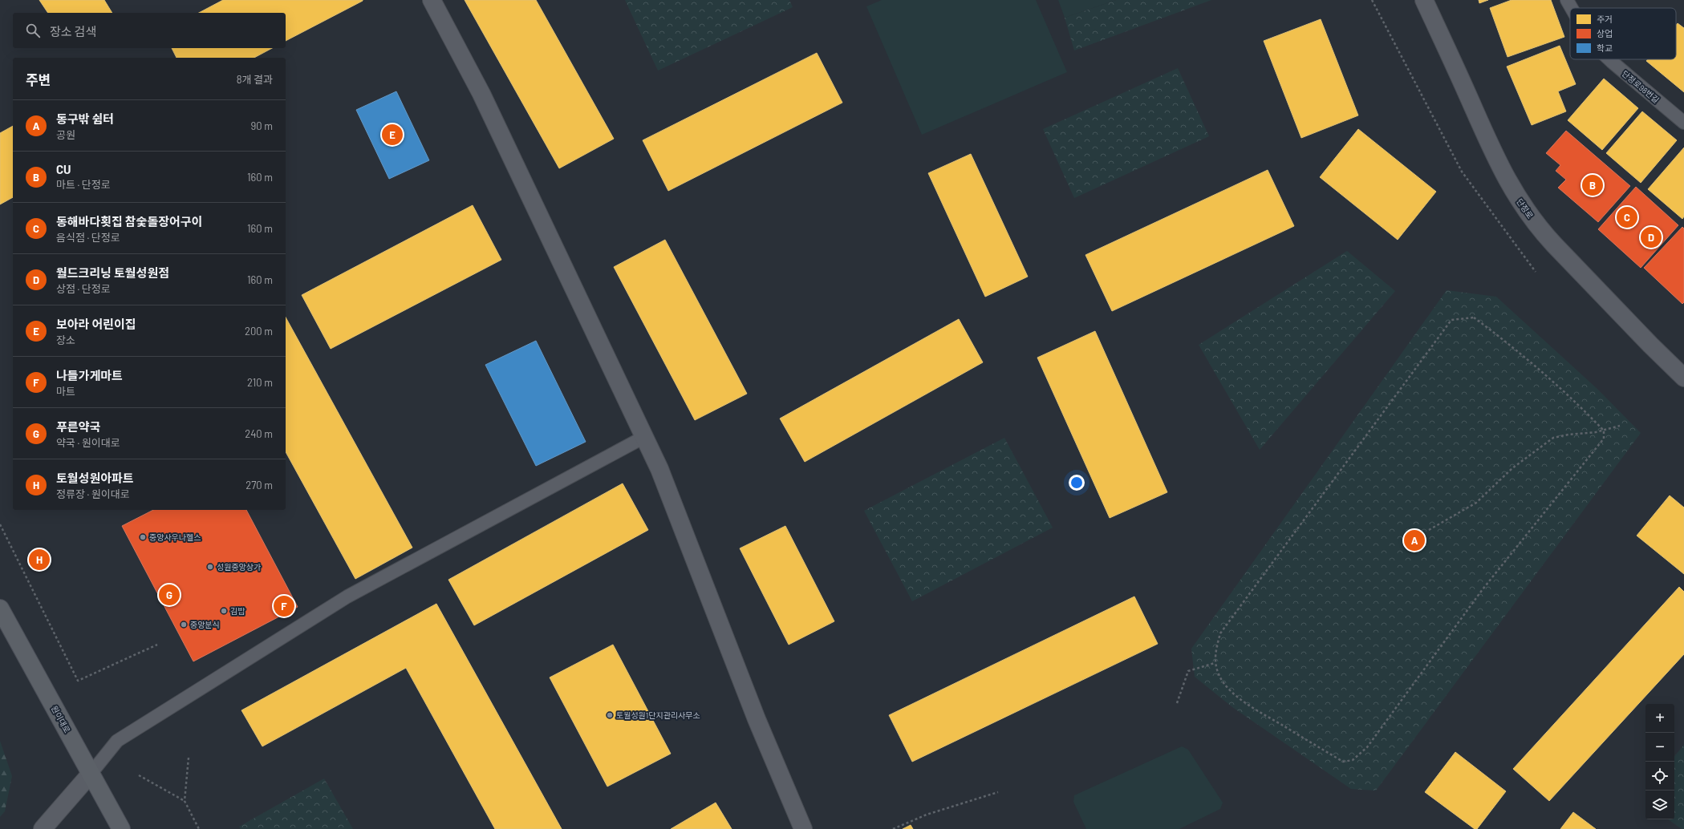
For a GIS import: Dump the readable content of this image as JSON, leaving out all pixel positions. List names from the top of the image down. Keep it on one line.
{"streets":{"main road":["원이대로"],"street":["단정로"],"lane":["단정로98번길"]},"places":["중앙사우나헬스","성원중앙상가","김밥","중앙분식","토월성원1단지관리사무소"],"legend":["주거","상업","학교"],"page":{"search":"장소 검색","heading":["주변","8개 결과"],"list":[{"mark":"A","name":"동구밖 쉼터","note":"공원","value":"90 m"},{"mark":"B","name":"CU","note":"마트 · 단정로","value":"160 m"},{"mark":"C","name":"동해바다횟집 참숯돌장어구이","note":"음식점 · 단정로","value":"160 m"},{"mark":"D","name":"월드크리닝 토월성원점","note":"상점 · 단정로","value":"160 m"},{"mark":"E","name":"보아라 어린이집","note":"장소","value":"200 m"},{"mark":"F","name":"나들가게마트","note":"마트","value":"210 m"},{"mark":"G","name":"푸른약국","note":"약국 · 원이대로","value":"240 m"},{"mark":"H","name":"토월성원아파트","note":"정류장 · 원이대로","value":"270 m"}],"pins":["E","B","C","D","A","H","G","F"],"map_buttons":["+","−"]}}
